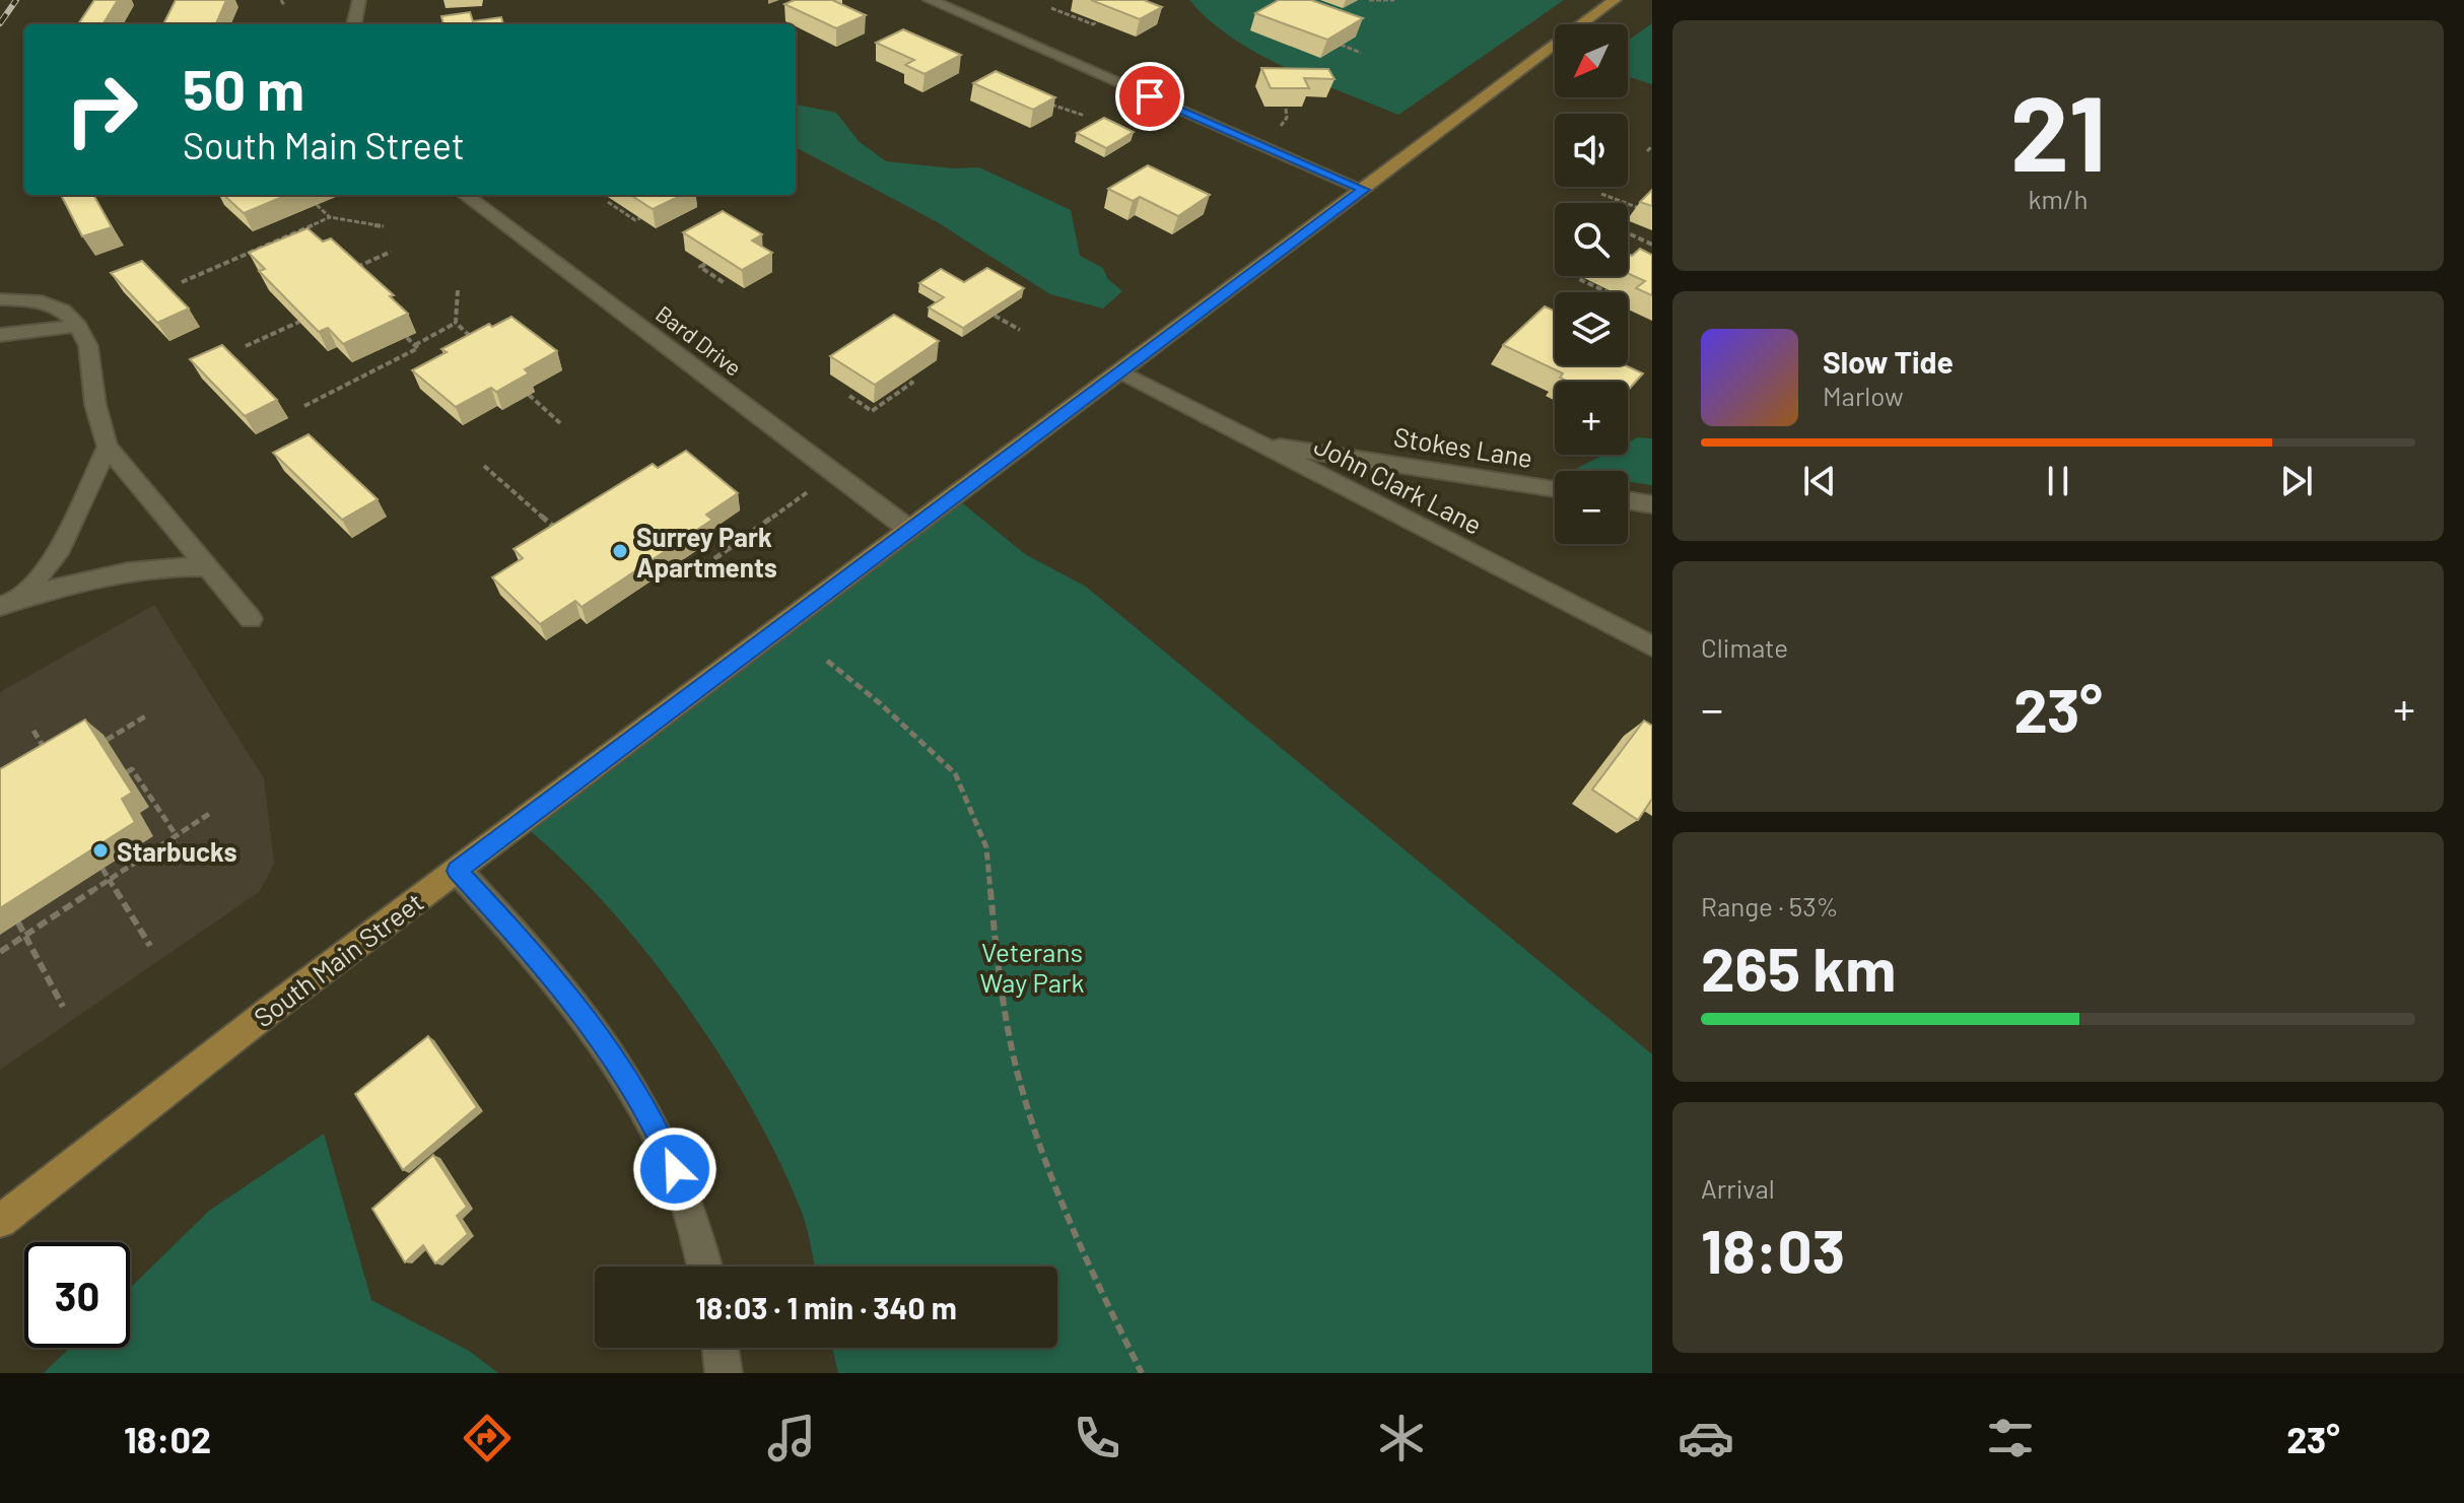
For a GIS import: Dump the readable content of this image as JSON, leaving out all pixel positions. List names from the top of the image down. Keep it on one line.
{"streets":{"main road":["South Main Street"],"street":["Bard Drive","Stokes Lane","John Clark Lane"]},"crossings":[["Bard Drive","South Main Street"],["Stokes Lane","John Clark Lane"],["John Clark Lane","South Main Street"]],"parks":["Veterans Way Park"],"places":["Surrey Park Apartments","Starbucks"],"north":"bottom left","page":{"tile":[["21","km/h"],"Climate",["Range · 53%","265 km"],["Arrival","18:03"]],"map_buttons":["+","−"],"turn":["50 m","South Main Street"],"song":["Slow Tide","Marlow"],"heat":["−","23°","+"],"limit":"30","trip":"18:03 · 1 min · 340 m","tabs":["18:02","23°"]}}
